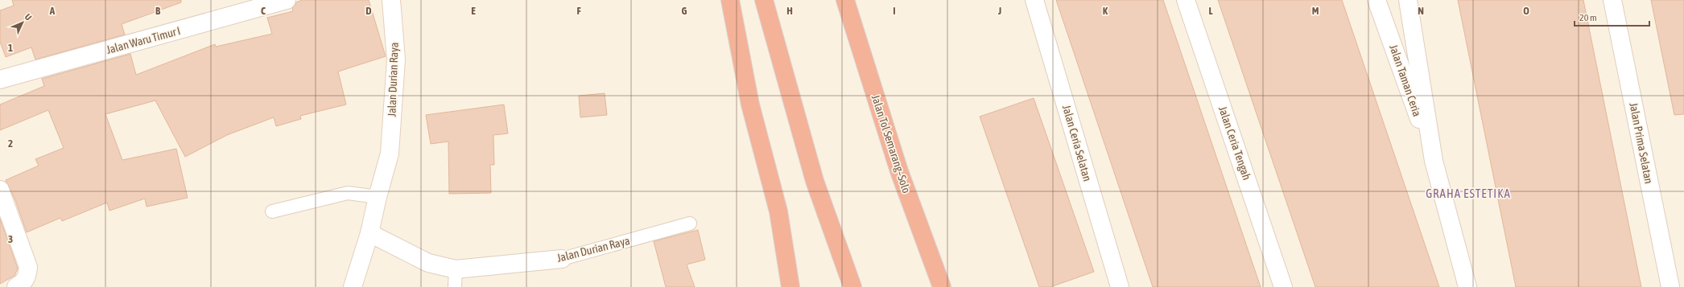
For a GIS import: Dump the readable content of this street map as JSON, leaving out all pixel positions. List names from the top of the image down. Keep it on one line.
{"streets":{"highway":["Jalan Tol Semarang–Solo"],"street":["Jalan Waru Timur I","Jalan Durian Raya","Jalan Taman Ceria","Jalan Ceria Selatan","Jalan Ceria Tengah","Jalan Prima Selatan"]},"districts":["GRAHA ESTETIKA"],"scale_bar":"20 m","north":"top right","grid":{"columns":["A","B","C","D","E","F","G","H","I","J","K","L","M","N","O"],"rows":["1","2","3"]}}
